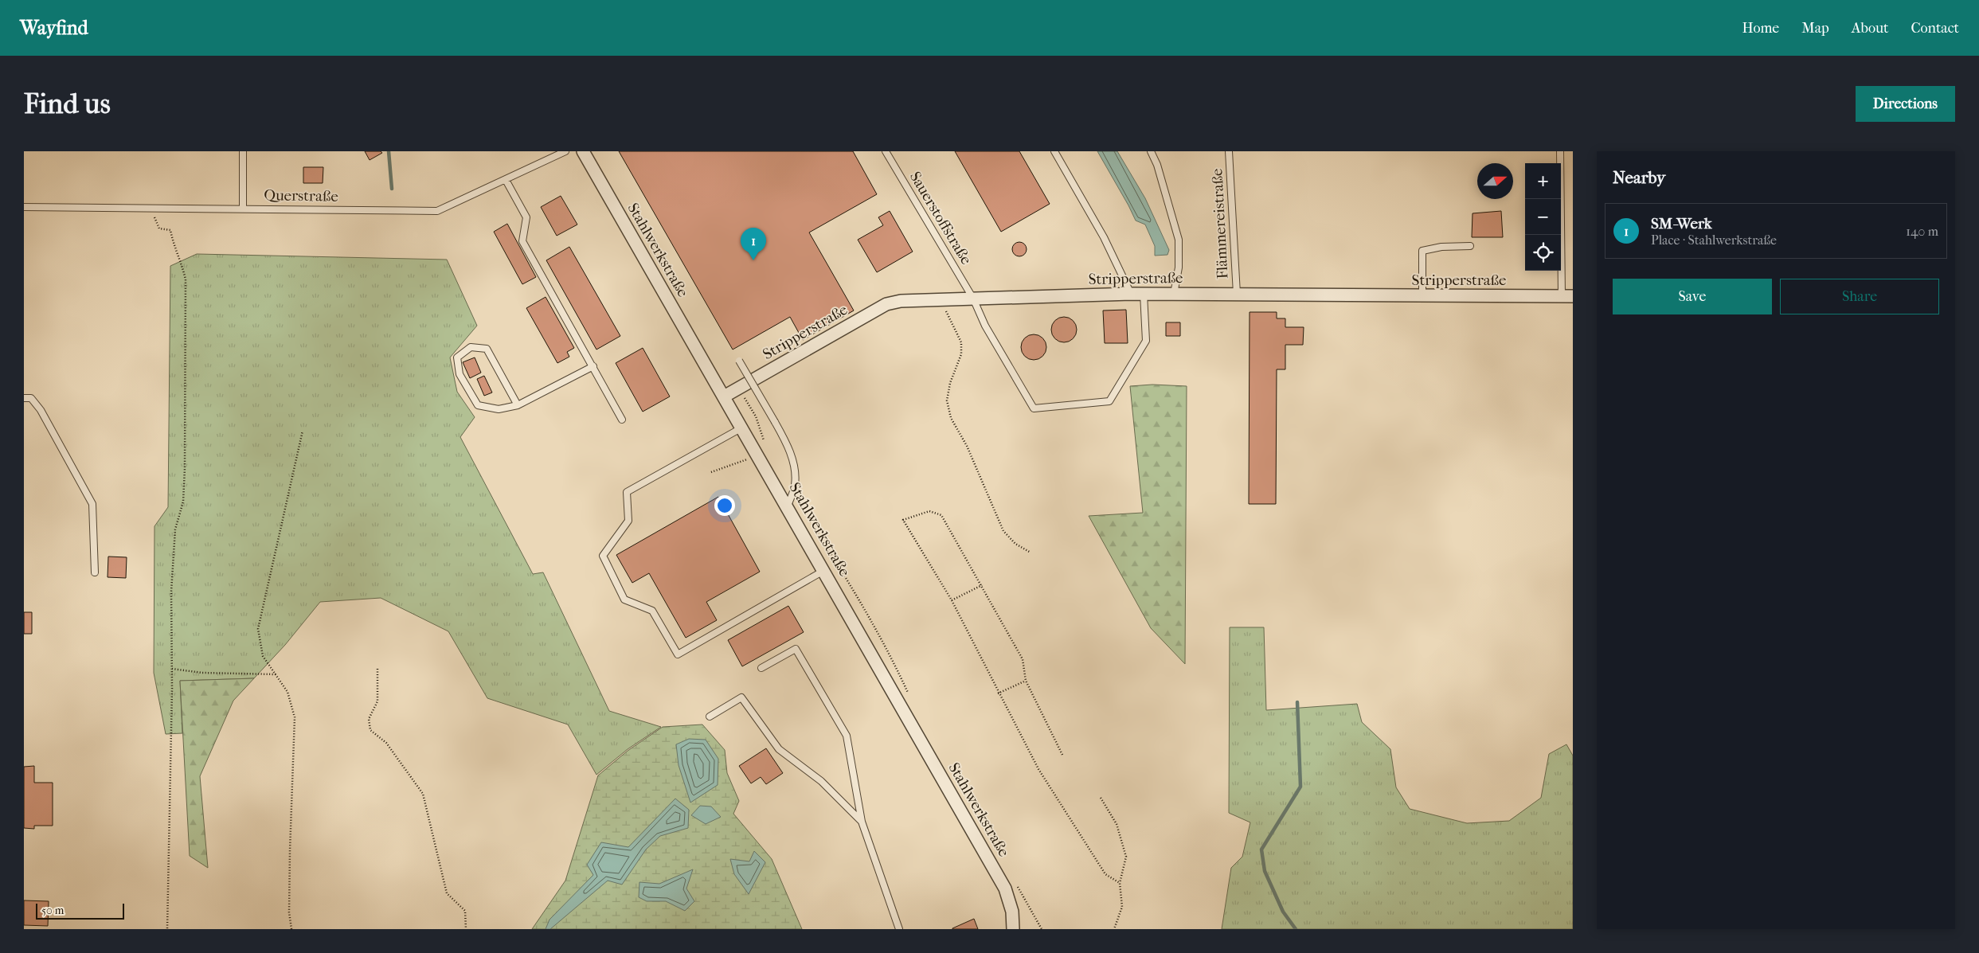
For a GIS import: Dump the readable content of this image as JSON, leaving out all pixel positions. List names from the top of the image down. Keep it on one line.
{"streets":{"street":["Stahlwerkstraße","Stripperstraße"],"lane":["Querstraße","Sauerstoffstraße","Flämmereistraße"]},"crossings":[["Sauerstoffstraße","Stripperstraße"],["Flämmereistraße","Stripperstraße"],["Stahlwerkstraße","Stripperstraße"]],"scale_bar":"50 m","north":"right","page":{"header":"Wayfind","nav":["Home","Map","About","Contact"],"buttons":["Directions",["Save","Share"]],"title":"Find us","heading":"Nearby","map_buttons":["+","−"],"list":[{"mark":"1","name":"SM-Werk","note":"Place · Stahlwerkstraße","value":"140 m"}],"pins":"1","scale":"50 m"}}
